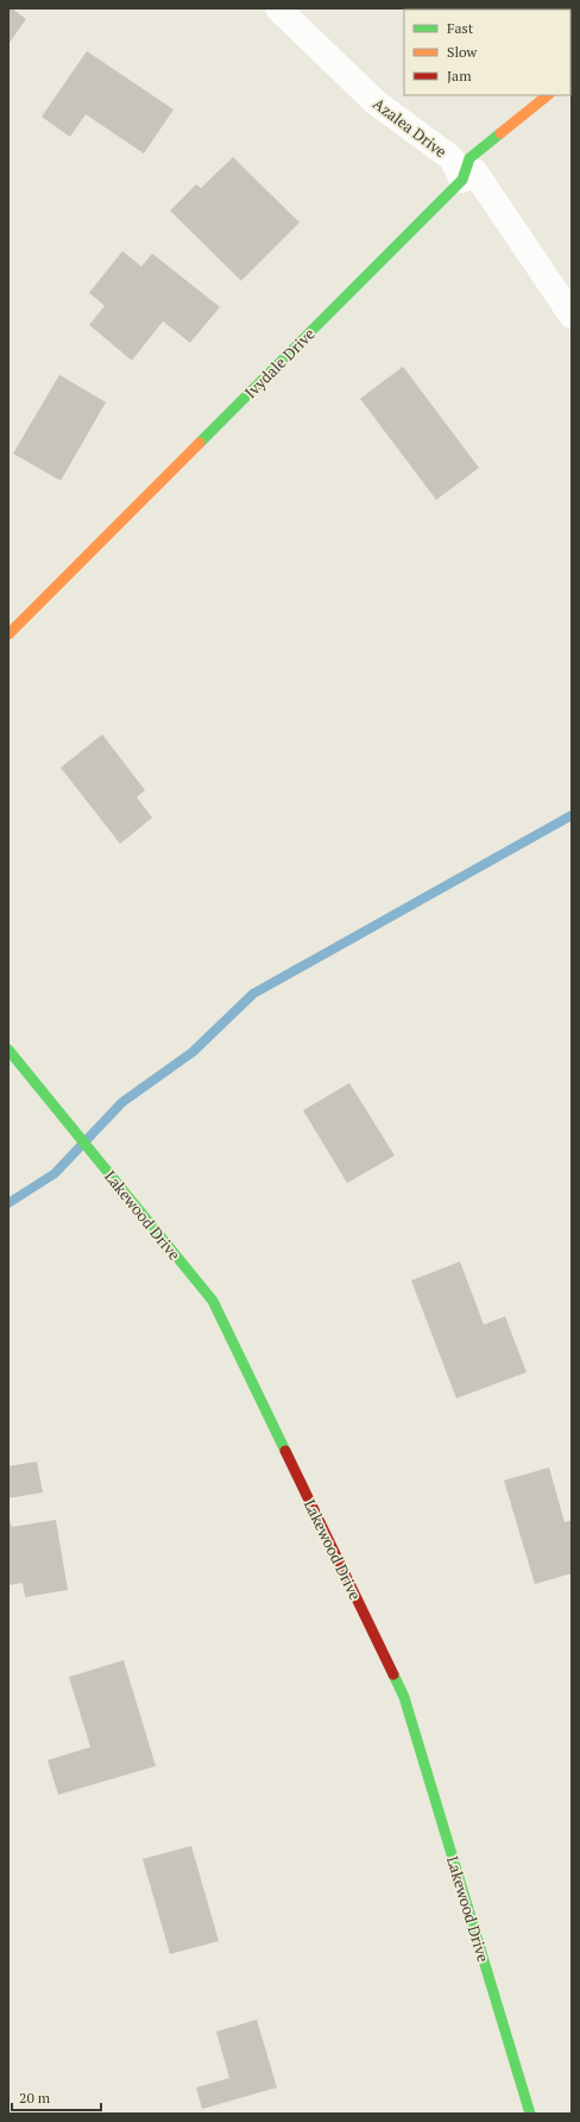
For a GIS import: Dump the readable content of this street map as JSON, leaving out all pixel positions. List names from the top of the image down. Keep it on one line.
{"streets":{"street":["Azalea Drive","Ivydale Drive","Lakewood Drive"]},"crossings":[["Azalea Drive","Ivydale Drive"]],"legend":["Fast","Slow","Jam"],"scale_bar":"20 m"}
